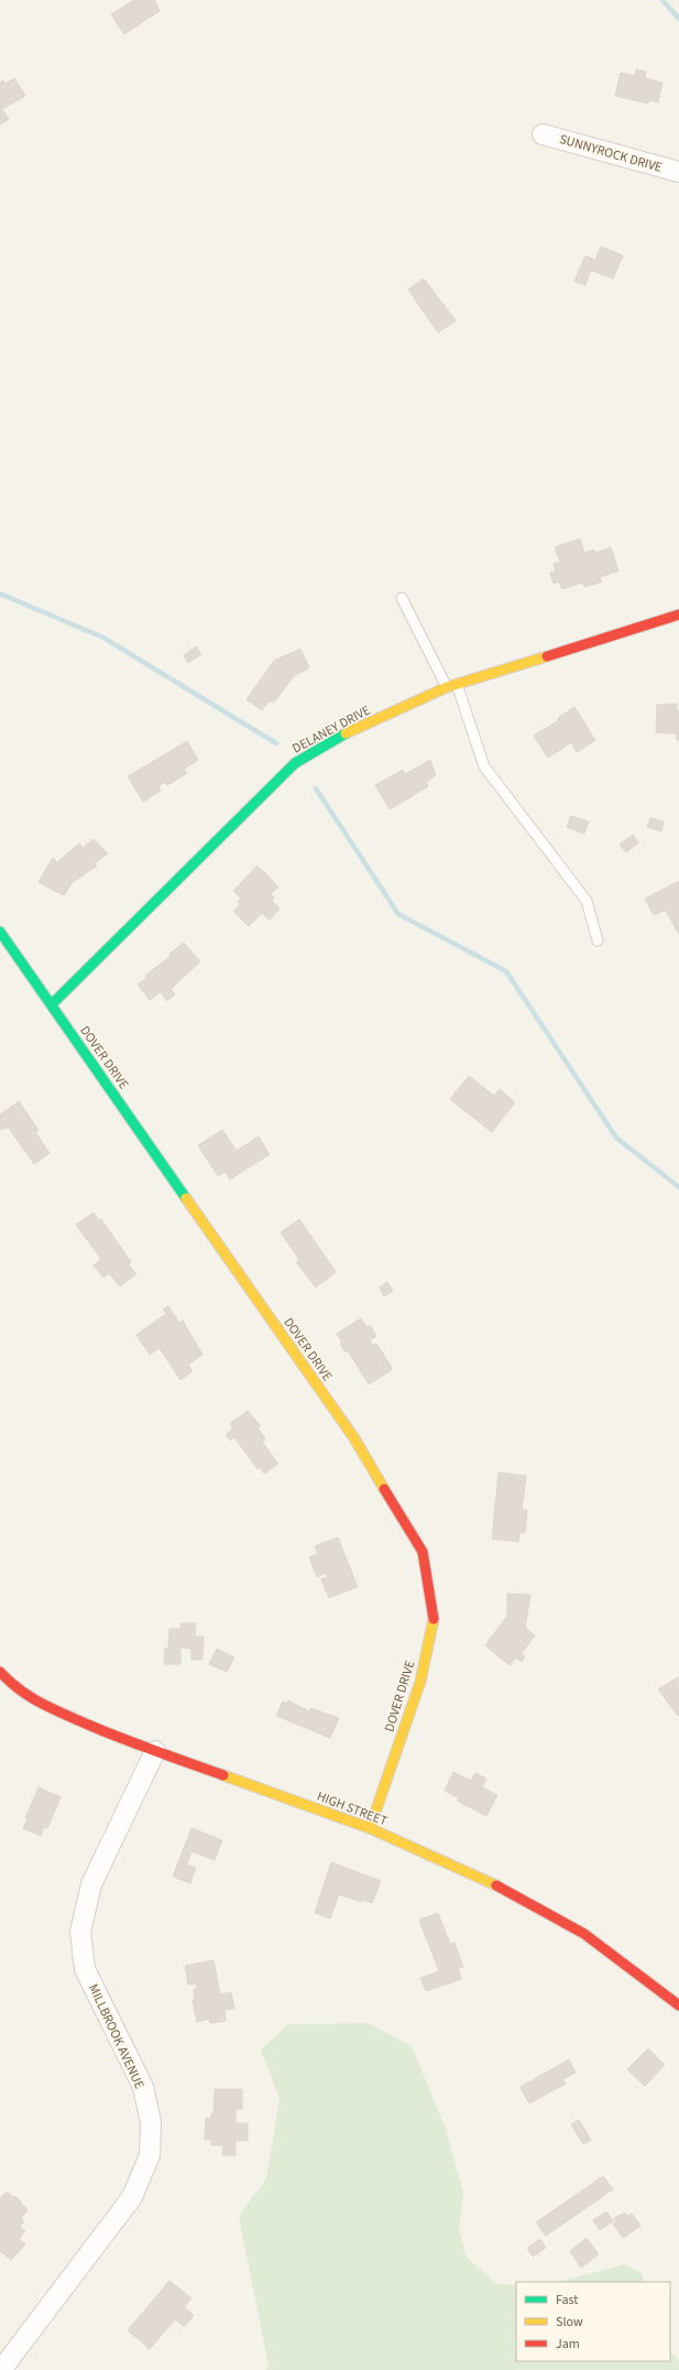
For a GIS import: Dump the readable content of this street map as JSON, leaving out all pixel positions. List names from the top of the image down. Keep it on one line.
{"streets":{"street":["SUNNYROCK DRIVE","DELANEY DRIVE","DOVER DRIVE","HIGH STREET","MILLBROOK AVENUE"]},"crossings":[["DELANEY DRIVE","DOVER DRIVE"],["DOVER DRIVE","HIGH STREET"],["HIGH STREET","MILLBROOK AVENUE"]],"legend":["Fast","Slow","Jam"]}
